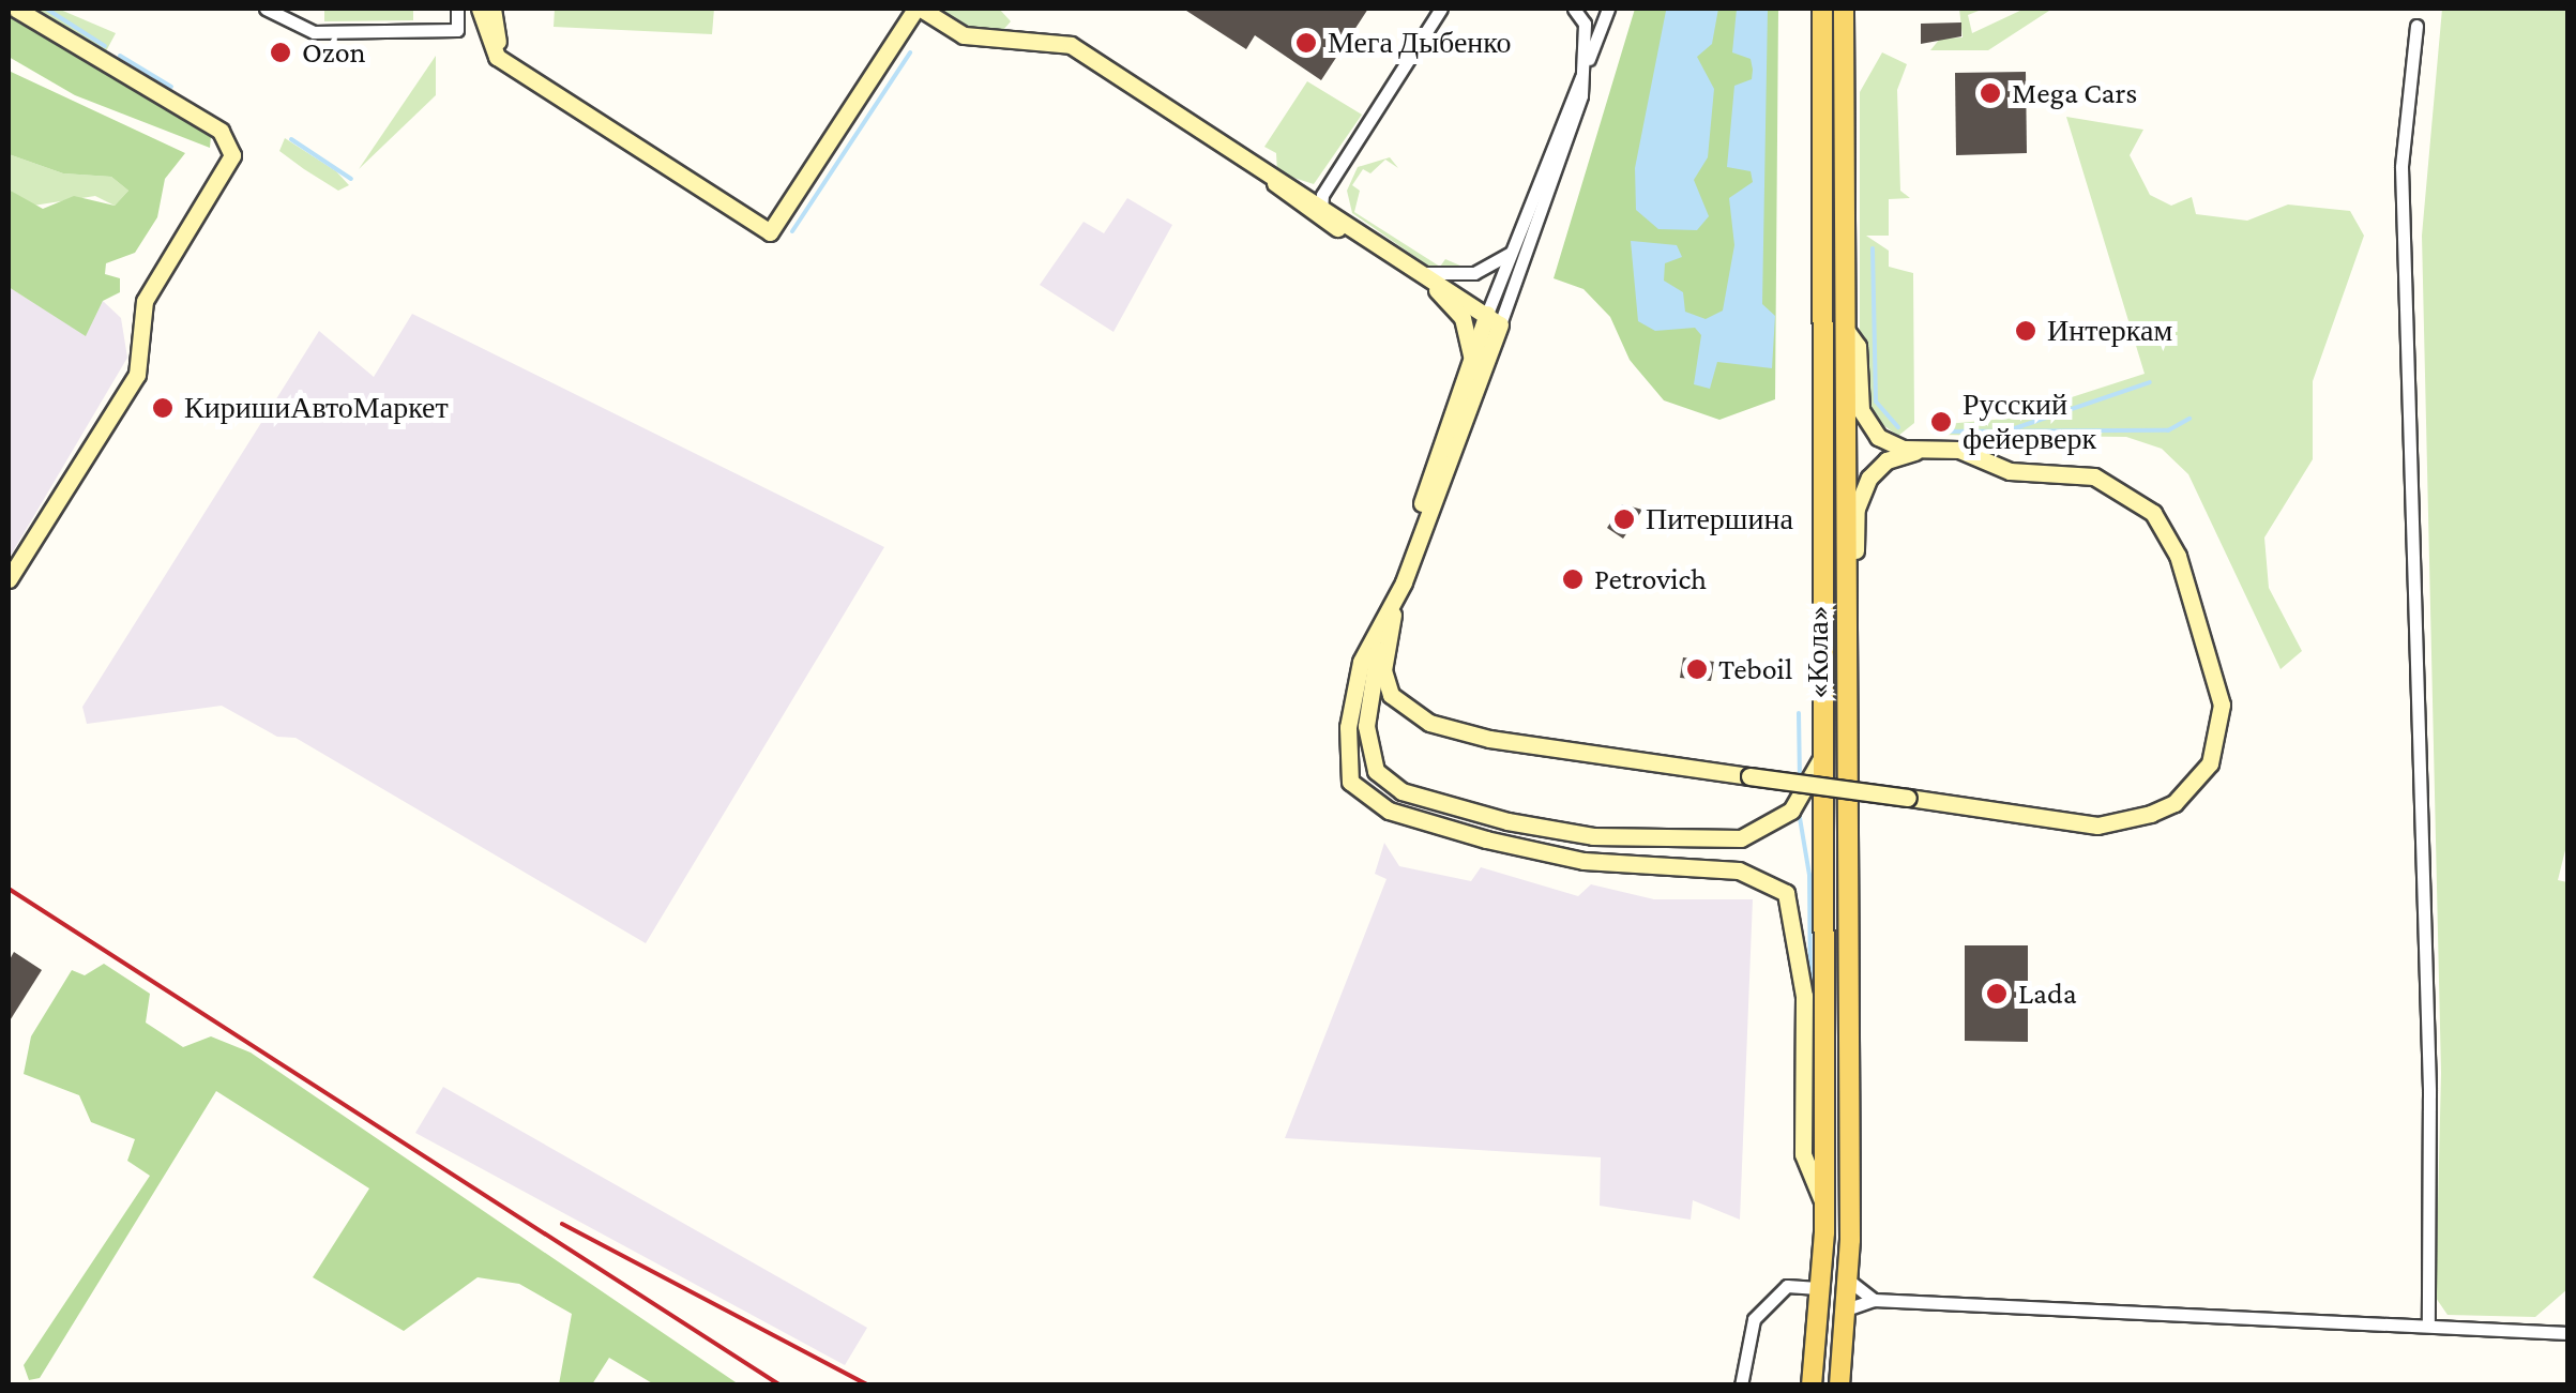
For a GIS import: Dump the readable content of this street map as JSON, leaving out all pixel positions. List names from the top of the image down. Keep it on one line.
{"streets":{"main road":["«Кола»"]},"places":["Мега Дыбенко","Ozon","Mega Cars","Интеркам","КиришиАвтоМаркет","Русский фейерверк","Питершина","Petrovich","Teboil","Lada"]}
